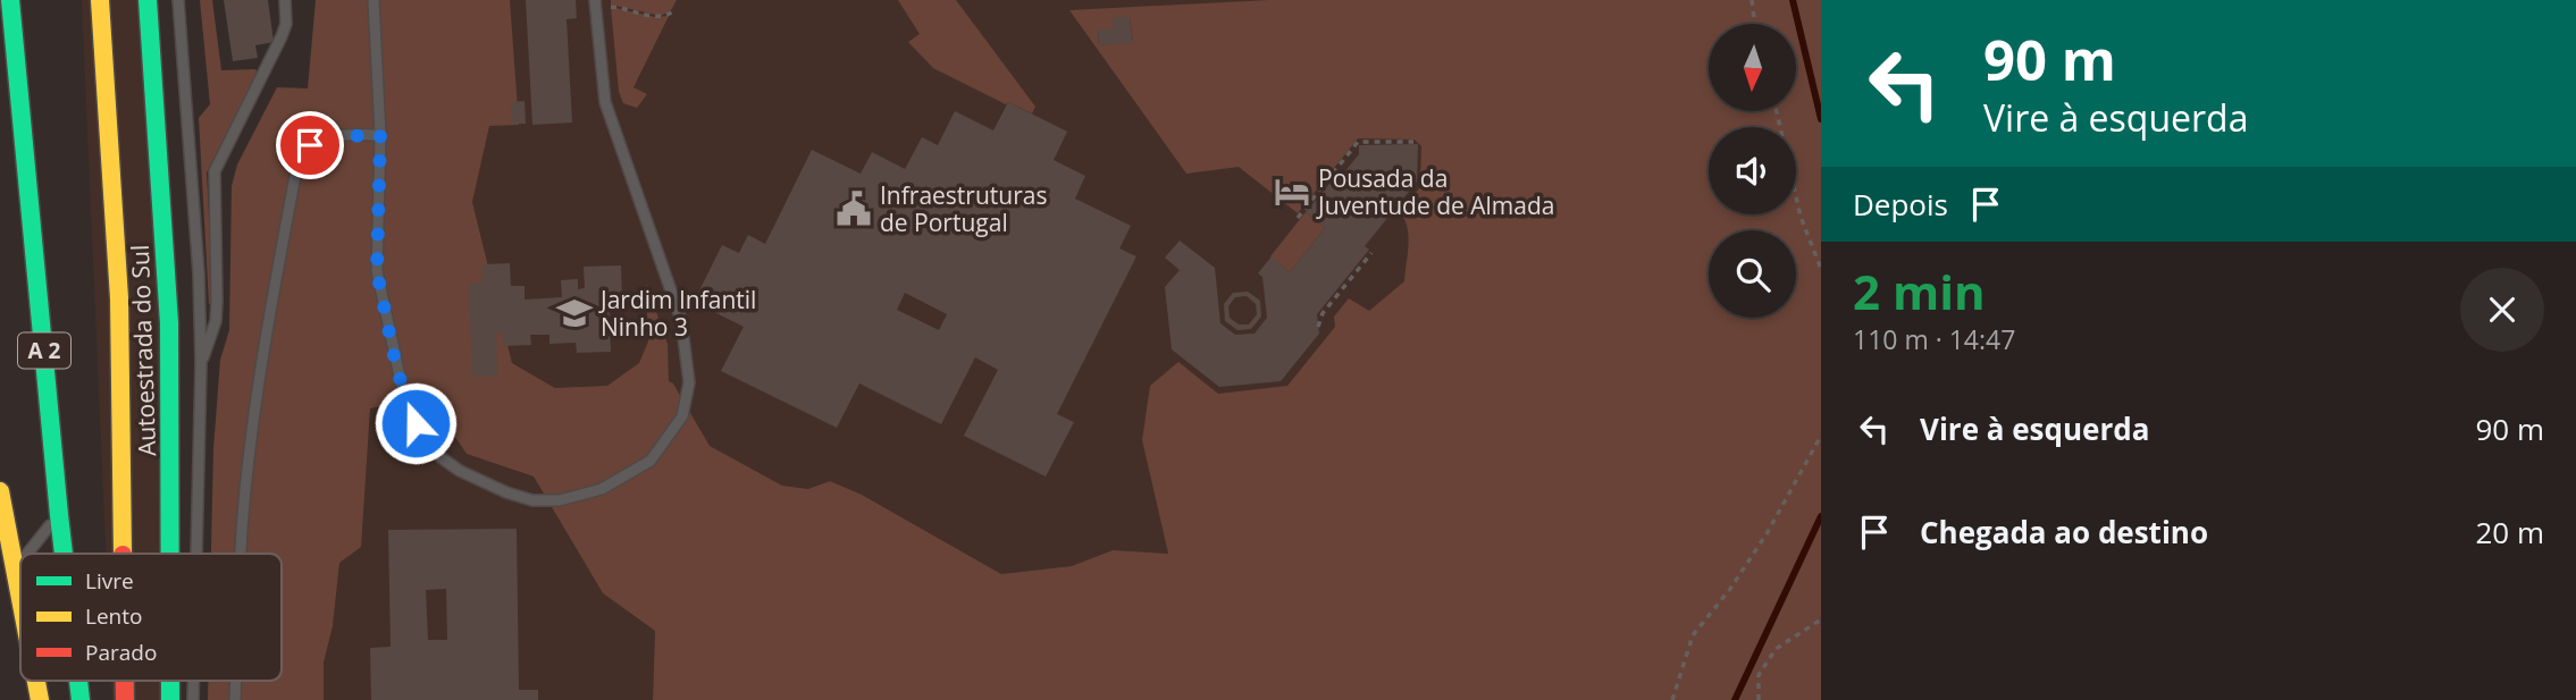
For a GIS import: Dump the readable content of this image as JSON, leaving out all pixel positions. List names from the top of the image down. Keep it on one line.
{"streets":{"highway":["A 2","Autoestrada do Sul"]},"places":{"hotel":["Pousada da Juventude de Almada"],"public building":["Infraestruturas de Portugal"],"school or university":["Jardim Infantil Ninho 3"]},"legend":["Livre","Lento","Parado"],"north":"bottom","page":{"turn":["90 m","Vire à esquerda"],"then":"Depois","heading":["2 min","110 m · 14:47"],"list":[{"name":"Vire à esquerda","value":"90 m"},{"name":"Chegada ao destino","value":"20 m"}]}}
